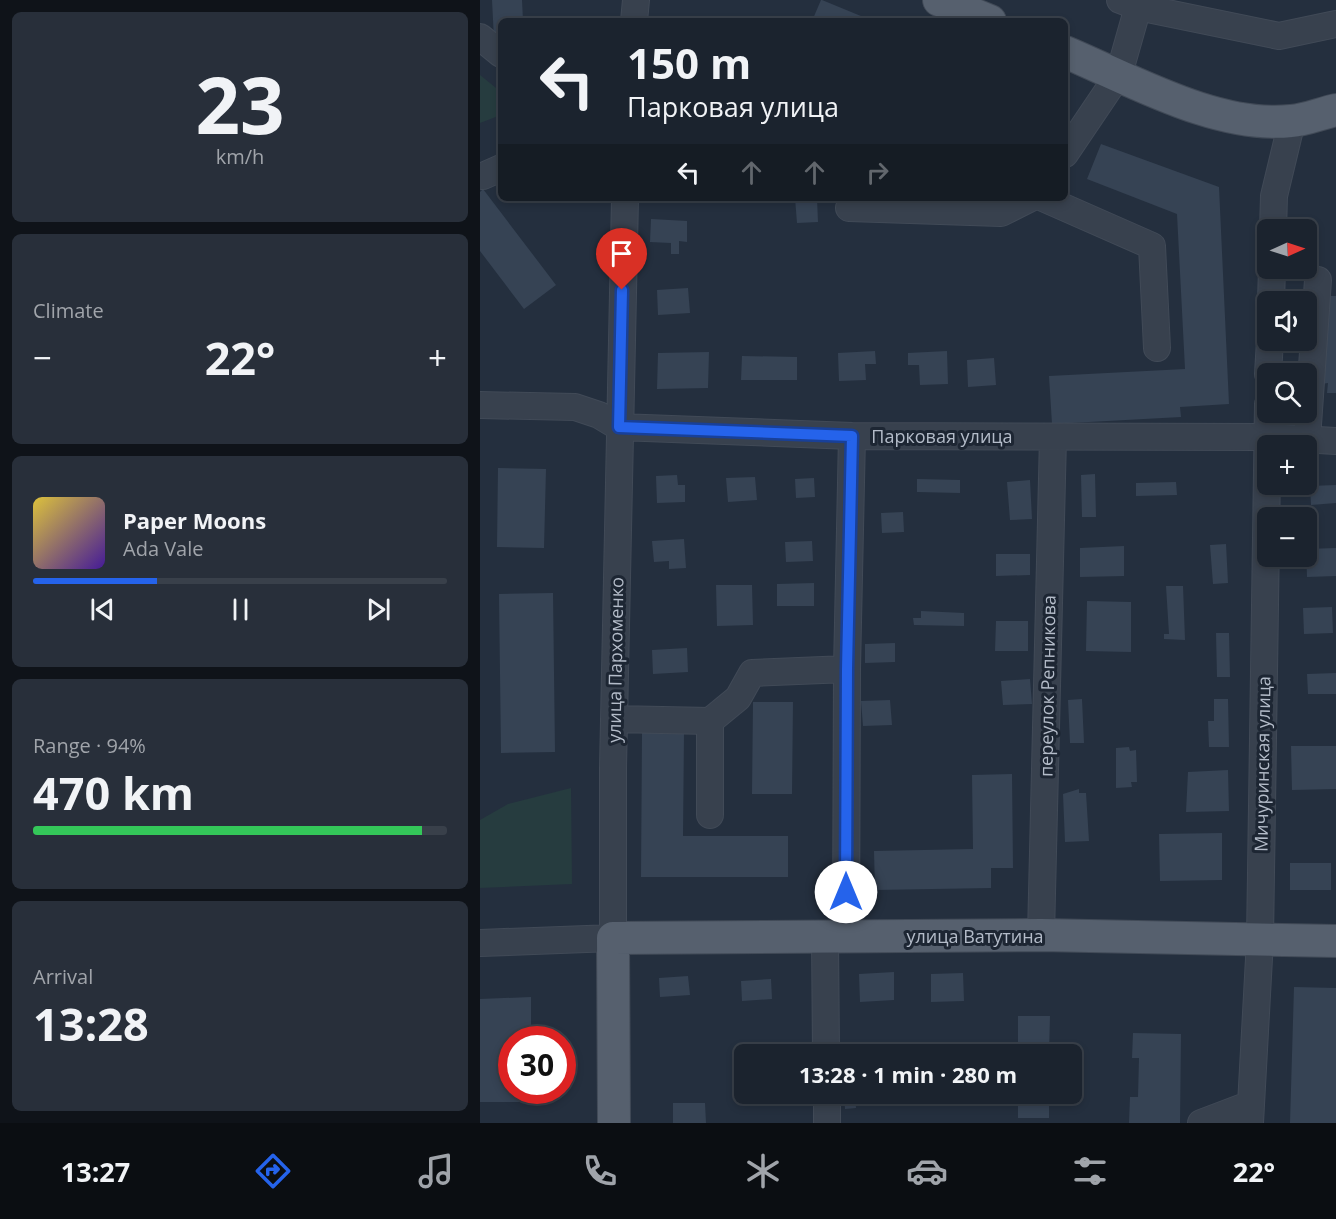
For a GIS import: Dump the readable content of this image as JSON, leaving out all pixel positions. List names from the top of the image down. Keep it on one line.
{"streets":{"main road":["улица Пархоменко","улица Ватутина"],"street":["Парковая улица","переулок Репникова","Мичуринская улица"]},"crossings":[["Парковая улица","улица Пархоменко"],["Парковая улица","переулок Репникова"],["улица Пархоменко","улица Ватутина"],["переулок Репникова","улица Ватутина"],["Мичуринская улица","улица Ватутина"]],"north":"right","page":{"tile":[["23","km/h"],"Climate",["Range · 94%","470 km"],["Arrival","13:28"]],"turn":["150 m","Парковая улица"],"map_buttons":["+","−"],"heat":["−","22°","+"],"song":["Paper Moons","Ada Vale"],"limit":"30","trip":"13:28 · 1 min · 280 m","tabs":["13:27","22°"]}}
